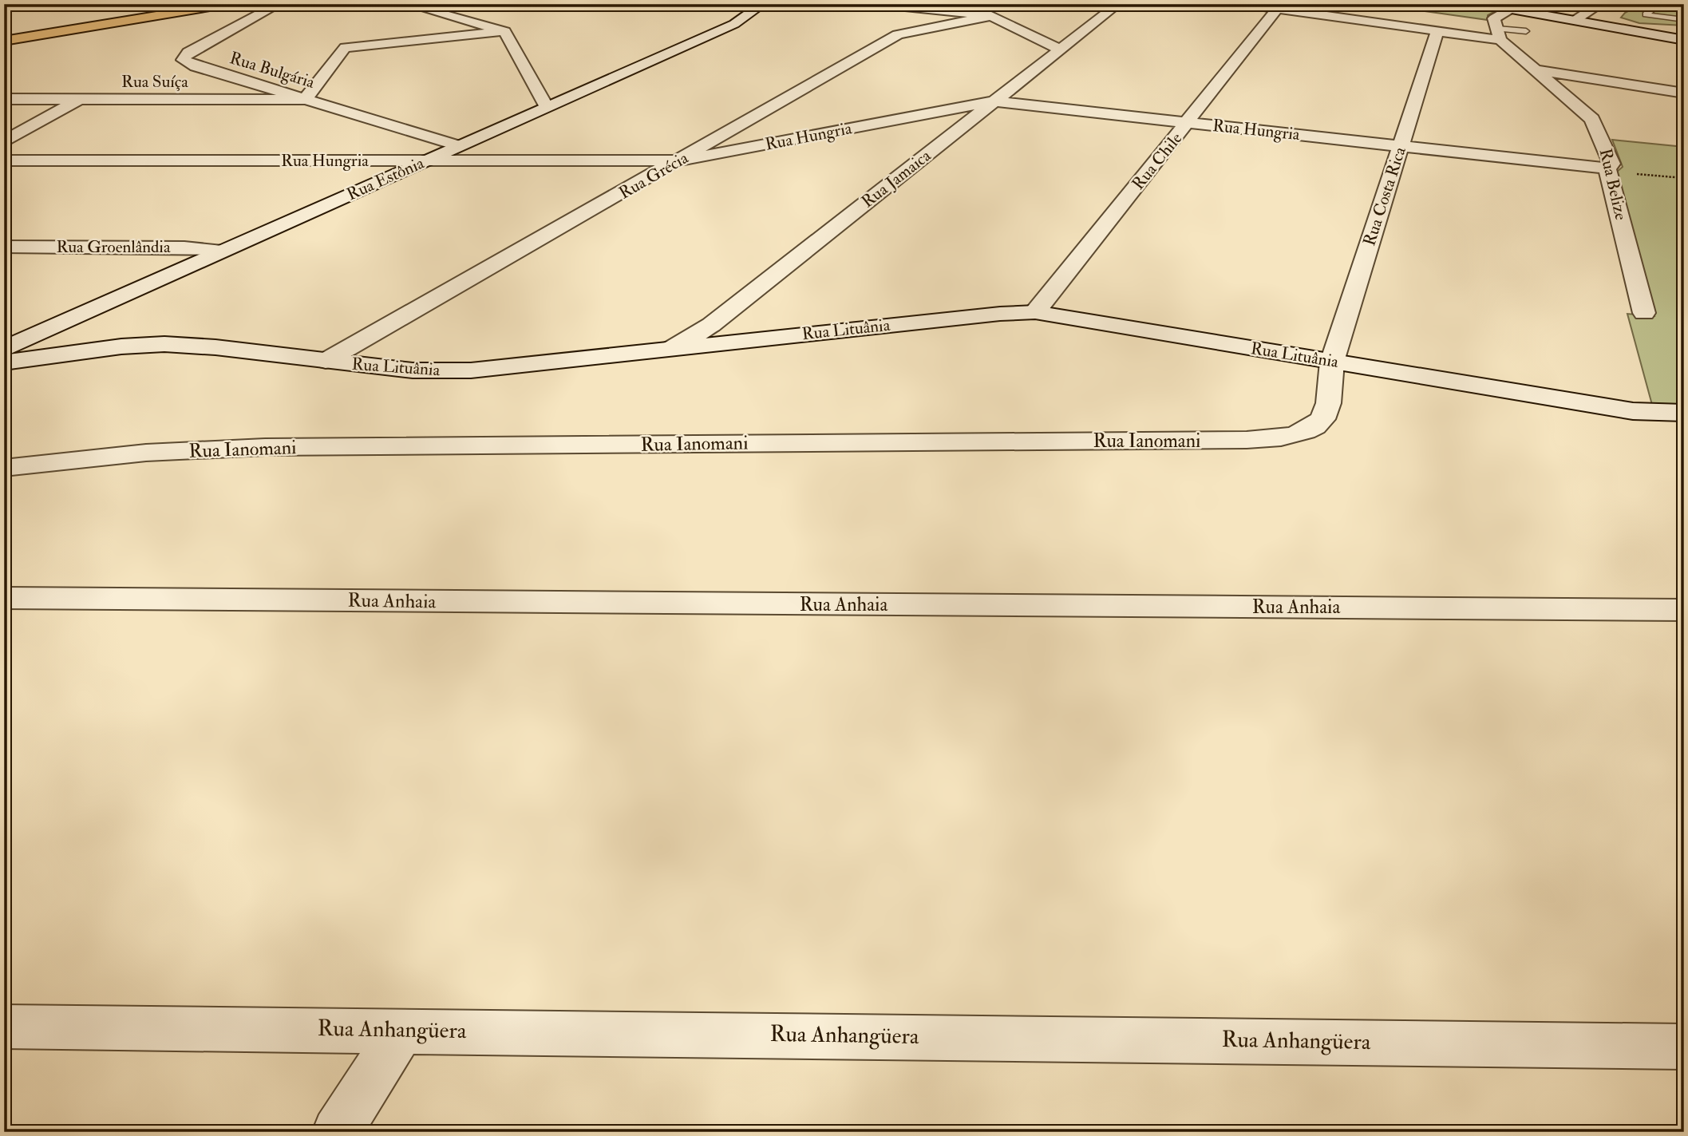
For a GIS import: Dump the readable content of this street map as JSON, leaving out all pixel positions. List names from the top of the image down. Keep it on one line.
{"streets":{"street":["Rua Bulgária","Rua Suíça","Rua Hungria","Rua Chile","Rua Grécia","Rua Estônia","Rua Jamaica","Rua Belize","Rua Costa Rica","Rua Groenlândia","Rua Lituânia","Rua Ianomani","Rua Anhaia","Rua Anhangüera"]},"crossings":[["Rua Bulgária","Rua Suíça"],["Rua Bulgária","Rua Estônia"],["Rua Hungria","Rua Chile"],["Rua Hungria","Rua Grécia"],["Rua Hungria","Rua Estônia"],["Rua Hungria","Rua Jamaica"],["Rua Hungria","Rua Belize"],["Rua Hungria","Rua Costa Rica"],["Rua Chile","Rua Lituânia"],["Rua Grécia","Rua Lituânia"],["Rua Estônia","Rua Groenlândia"],["Rua Jamaica","Rua Lituânia"],["Rua Costa Rica","Rua Lituânia"],["Rua Costa Rica","Rua Ianomani"],["Rua Lituânia","Rua Ianomani"]]}
